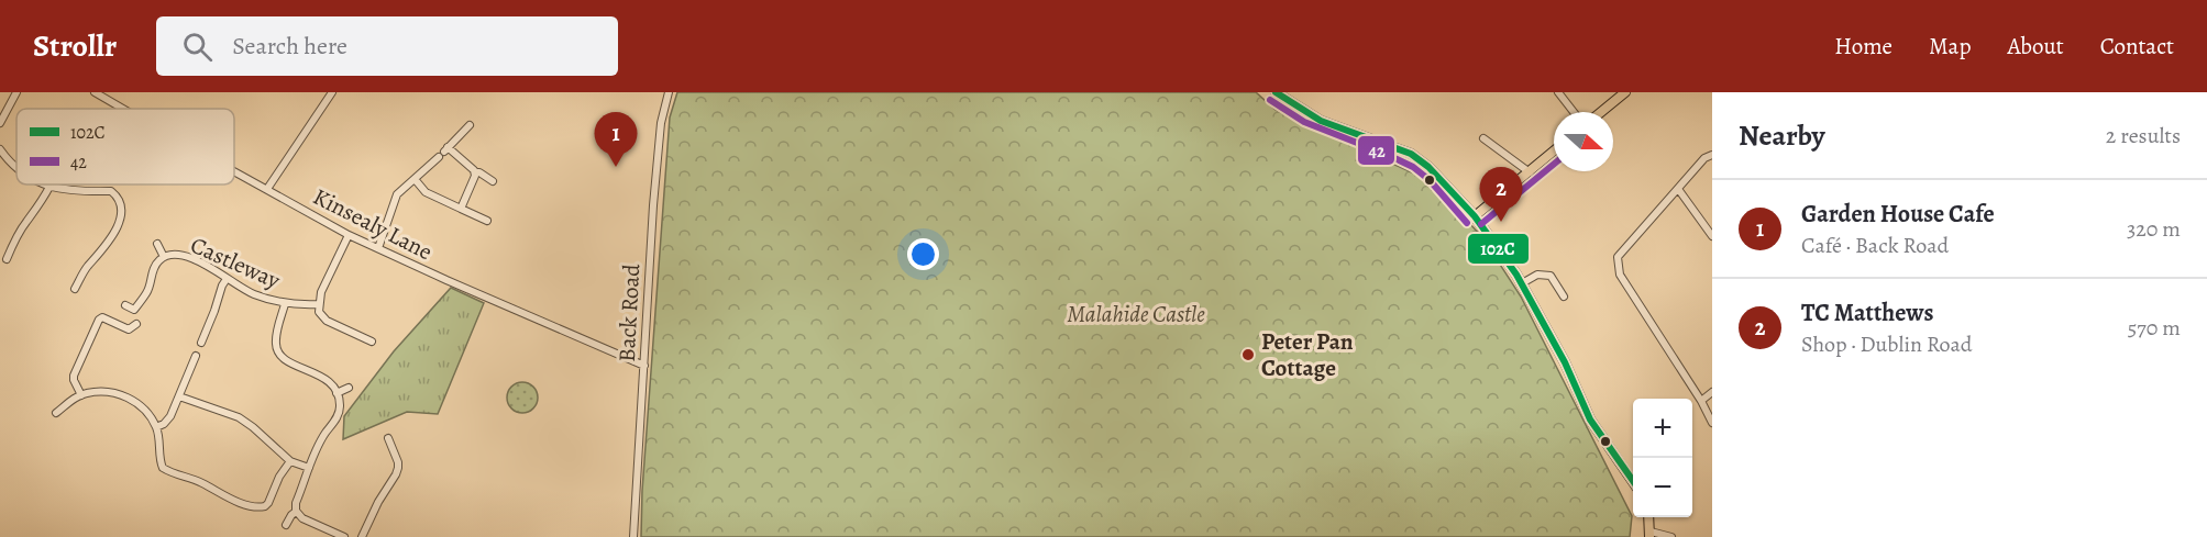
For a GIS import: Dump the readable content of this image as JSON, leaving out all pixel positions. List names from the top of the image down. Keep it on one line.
{"streets":{"street":["Kinsealy Lane","Castleway","Back Road"]},"crossings":[["Kinsealy Lane","Back Road"]],"parks":["Malahide Castle"],"places":["Peter Pan Cottage"],"lines":["transit line 102C","transit line 42"],"legend":["102C","42"],"north":"right","page":{"header":"Strollr","search":"Search here","nav":["Home","Map","About","Contact"],"heading":["Nearby","2 results"],"pins":["1","2"],"list":[{"mark":"1","name":"Garden House Cafe","note":"Café · Back Road","value":"320 m"},{"mark":"2","name":"TC Matthews","note":"Shop · Dublin Road","value":"570 m"}],"map_buttons":["+","−"]}}
